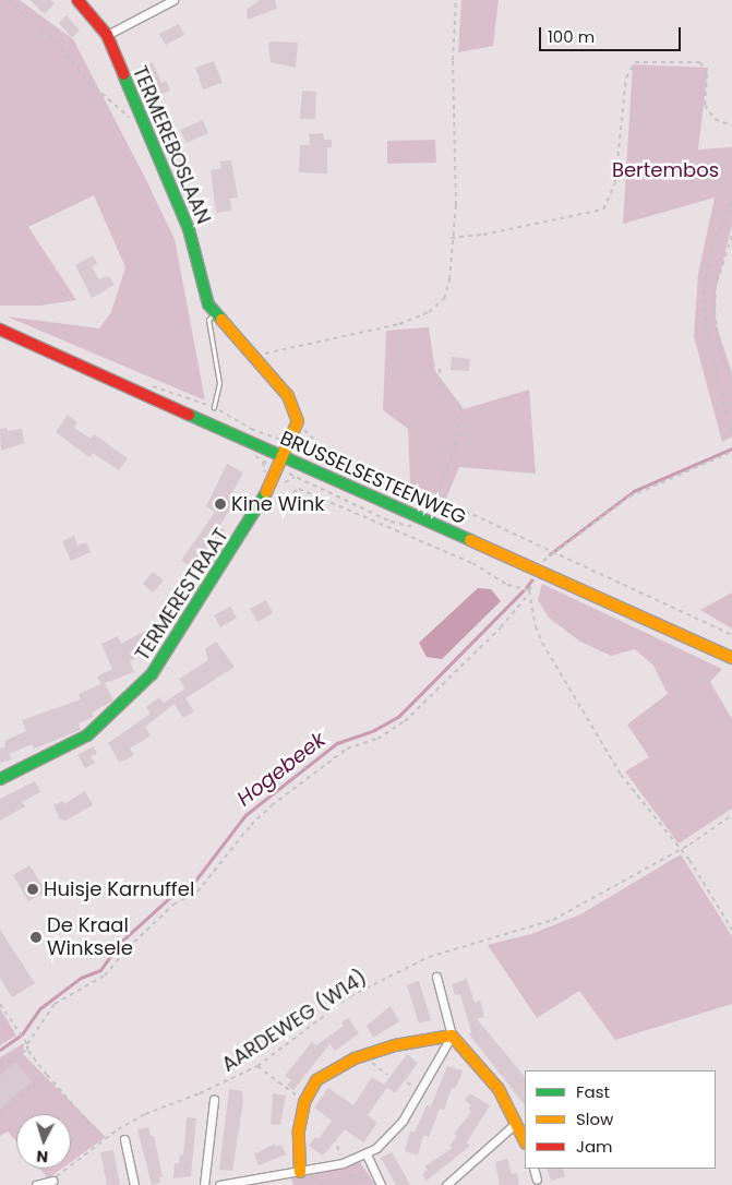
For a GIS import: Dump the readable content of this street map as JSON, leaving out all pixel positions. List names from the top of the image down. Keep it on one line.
{"streets":{"street":["TERMEREBOSLAAN","BRUSSELSESTEENWEG","TERMERESTRAAT"],"path":["AARDEWEG (W14)"]},"crossings":[["TERMEREBOSLAAN","BRUSSELSESTEENWEG"],["TERMEREBOSLAAN","TERMERESTRAAT"],["BRUSSELSESTEENWEG","TERMERESTRAAT"]],"water":["Hogebeek"],"parks":["Bertembos"],"places":["Kine Wink","Huisje Karnuffel","De Kraal Winksele"],"legend":["Fast","Slow","Jam"],"scale_bar":"100 m","north":"bottom"}
